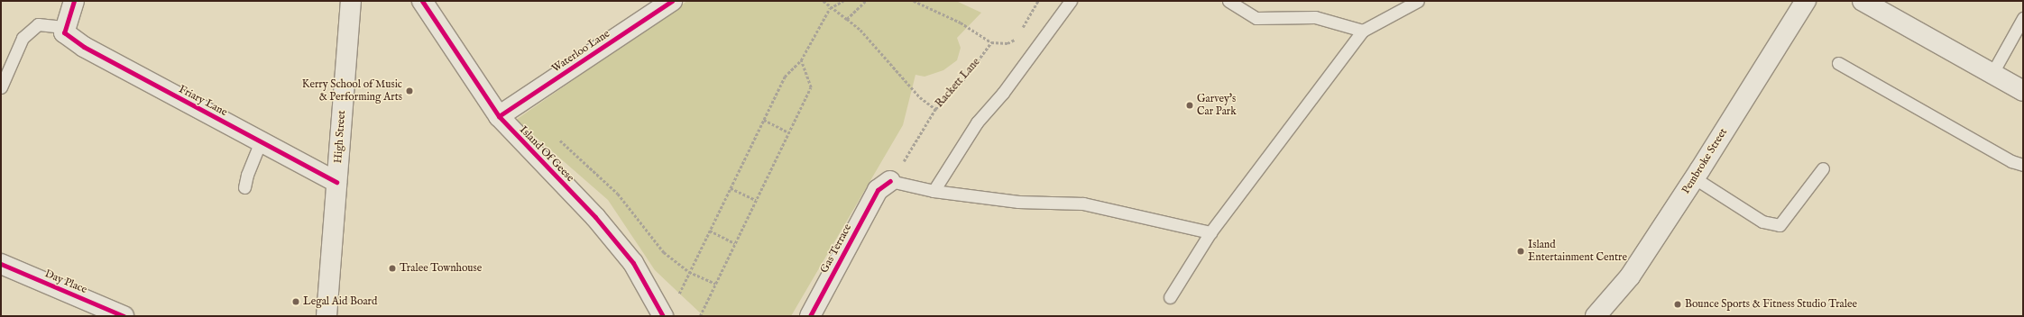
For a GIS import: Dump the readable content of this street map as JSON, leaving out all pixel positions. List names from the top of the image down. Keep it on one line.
{"streets":{"street":["Waterloo Lane","Friary Lane","High Street","Island Of Geese","Pembroke Street","Gas Terrace","Day Place"],"path":["Rackett Lane"]},"crossings":[["Waterloo Lane","Island Of Geese"],["Rackett Lane","Gas Terrace"],["Friary Lane","High Street"]],"places":["Kerry School of Music & Performing Arts","Garvey's Car Park","Island Entertainment Centre","Tralee Townhouse","Legal Aid Board","Bounce Sports & Fitness Studio Tralee"]}
